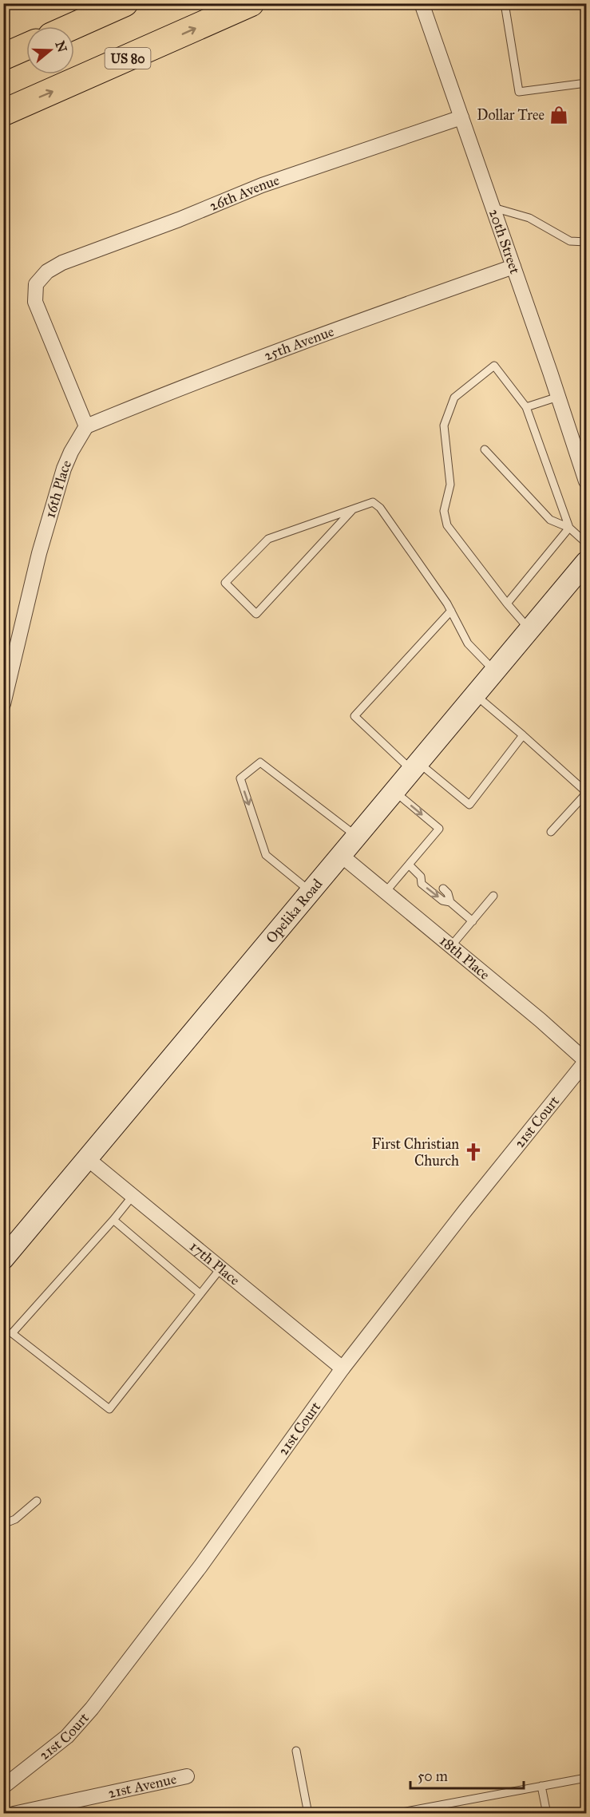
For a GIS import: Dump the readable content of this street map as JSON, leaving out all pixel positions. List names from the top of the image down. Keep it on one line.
{"streets":{"highway":["US 80"],"main road":["Opelika Road"],"street":["26th Avenue","20th Street","25th Avenue","16th Place","18th Place","21st Court","17th Place","21st Avenue"]},"crossings":[["26th Avenue","20th Street"],["26th Avenue","25th Avenue"],["26th Avenue","16th Place"],["20th Street","25th Avenue"],["25th Avenue","16th Place"],["Opelika Road","18th Place"],["Opelika Road","17th Place"],["18th Place","21st Court"],["21st Court","17th Place"]],"places":{"shop":["Dollar Tree"],"church":["First Christian Church"]},"scale_bar":"50 m","north":"right"}
